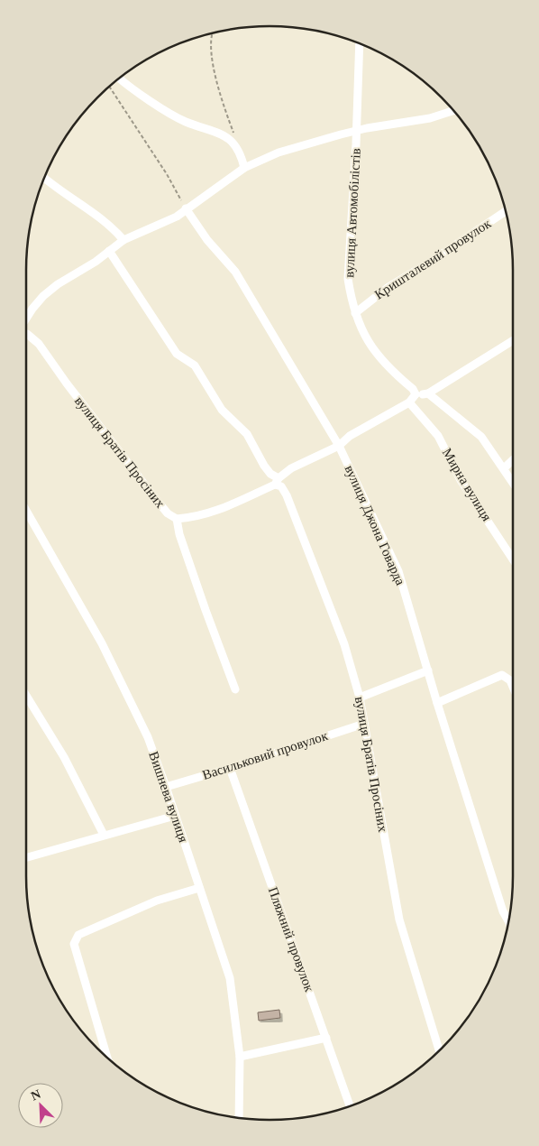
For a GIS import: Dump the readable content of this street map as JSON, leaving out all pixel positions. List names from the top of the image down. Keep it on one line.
{"streets":{"street":["вулиця Автомобілістів","Кришталевий провулок","вулиця Братів Просіних","Мирна вулиця","вулиця Джона Говарда","Васильковий провулок","Вишнева вулиця","Пляжний провулок"]},"crossings":[["вулиця Автомобілістів","Кришталевий провулок"],["вулиця Братів Просіних","Васильковий провулок"],["Васильковий провулок","Вишнева вулиця"],["Васильковий провулок","Пляжний провулок"]],"north":"top left"}
